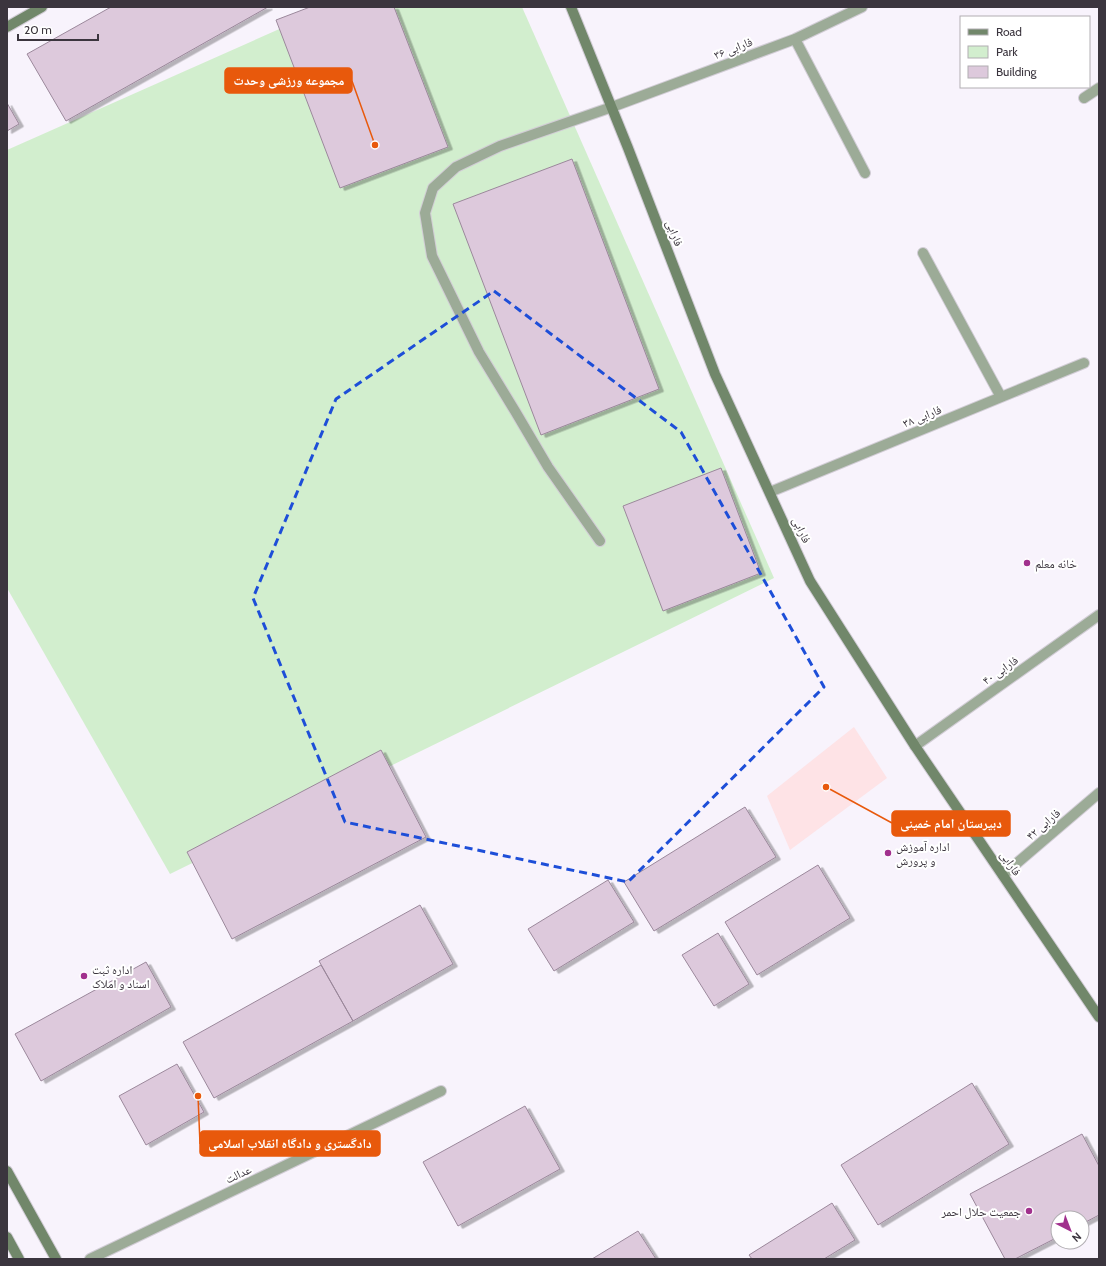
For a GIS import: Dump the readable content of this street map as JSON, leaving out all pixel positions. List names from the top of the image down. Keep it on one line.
{"streets":{"street":["فارابی ۳۶","فارابی","فارابی ۳۸","فارابی ۴۰","فارابی ۴۲","عدالت"]},"crossings":[["فارابی ۳۶","فارابی"],["فارابی","فارابی ۳۸"],["فارابی","فارابی ۴۰"],["فارابی","فارابی ۴۲"]],"places":["مجموعه ورزشی وحدت","خانه معلم","دبیرستان امام خمینی","اداره آموزش و پرورش","اداره ثبت اسناد و املاک","دادگستری و دادگاه انقلاب اسلامی","جمعیت حلال احمر"],"legend":["Road","Park","Building"],"scale_bar":"20 m","north":"bottom right"}
